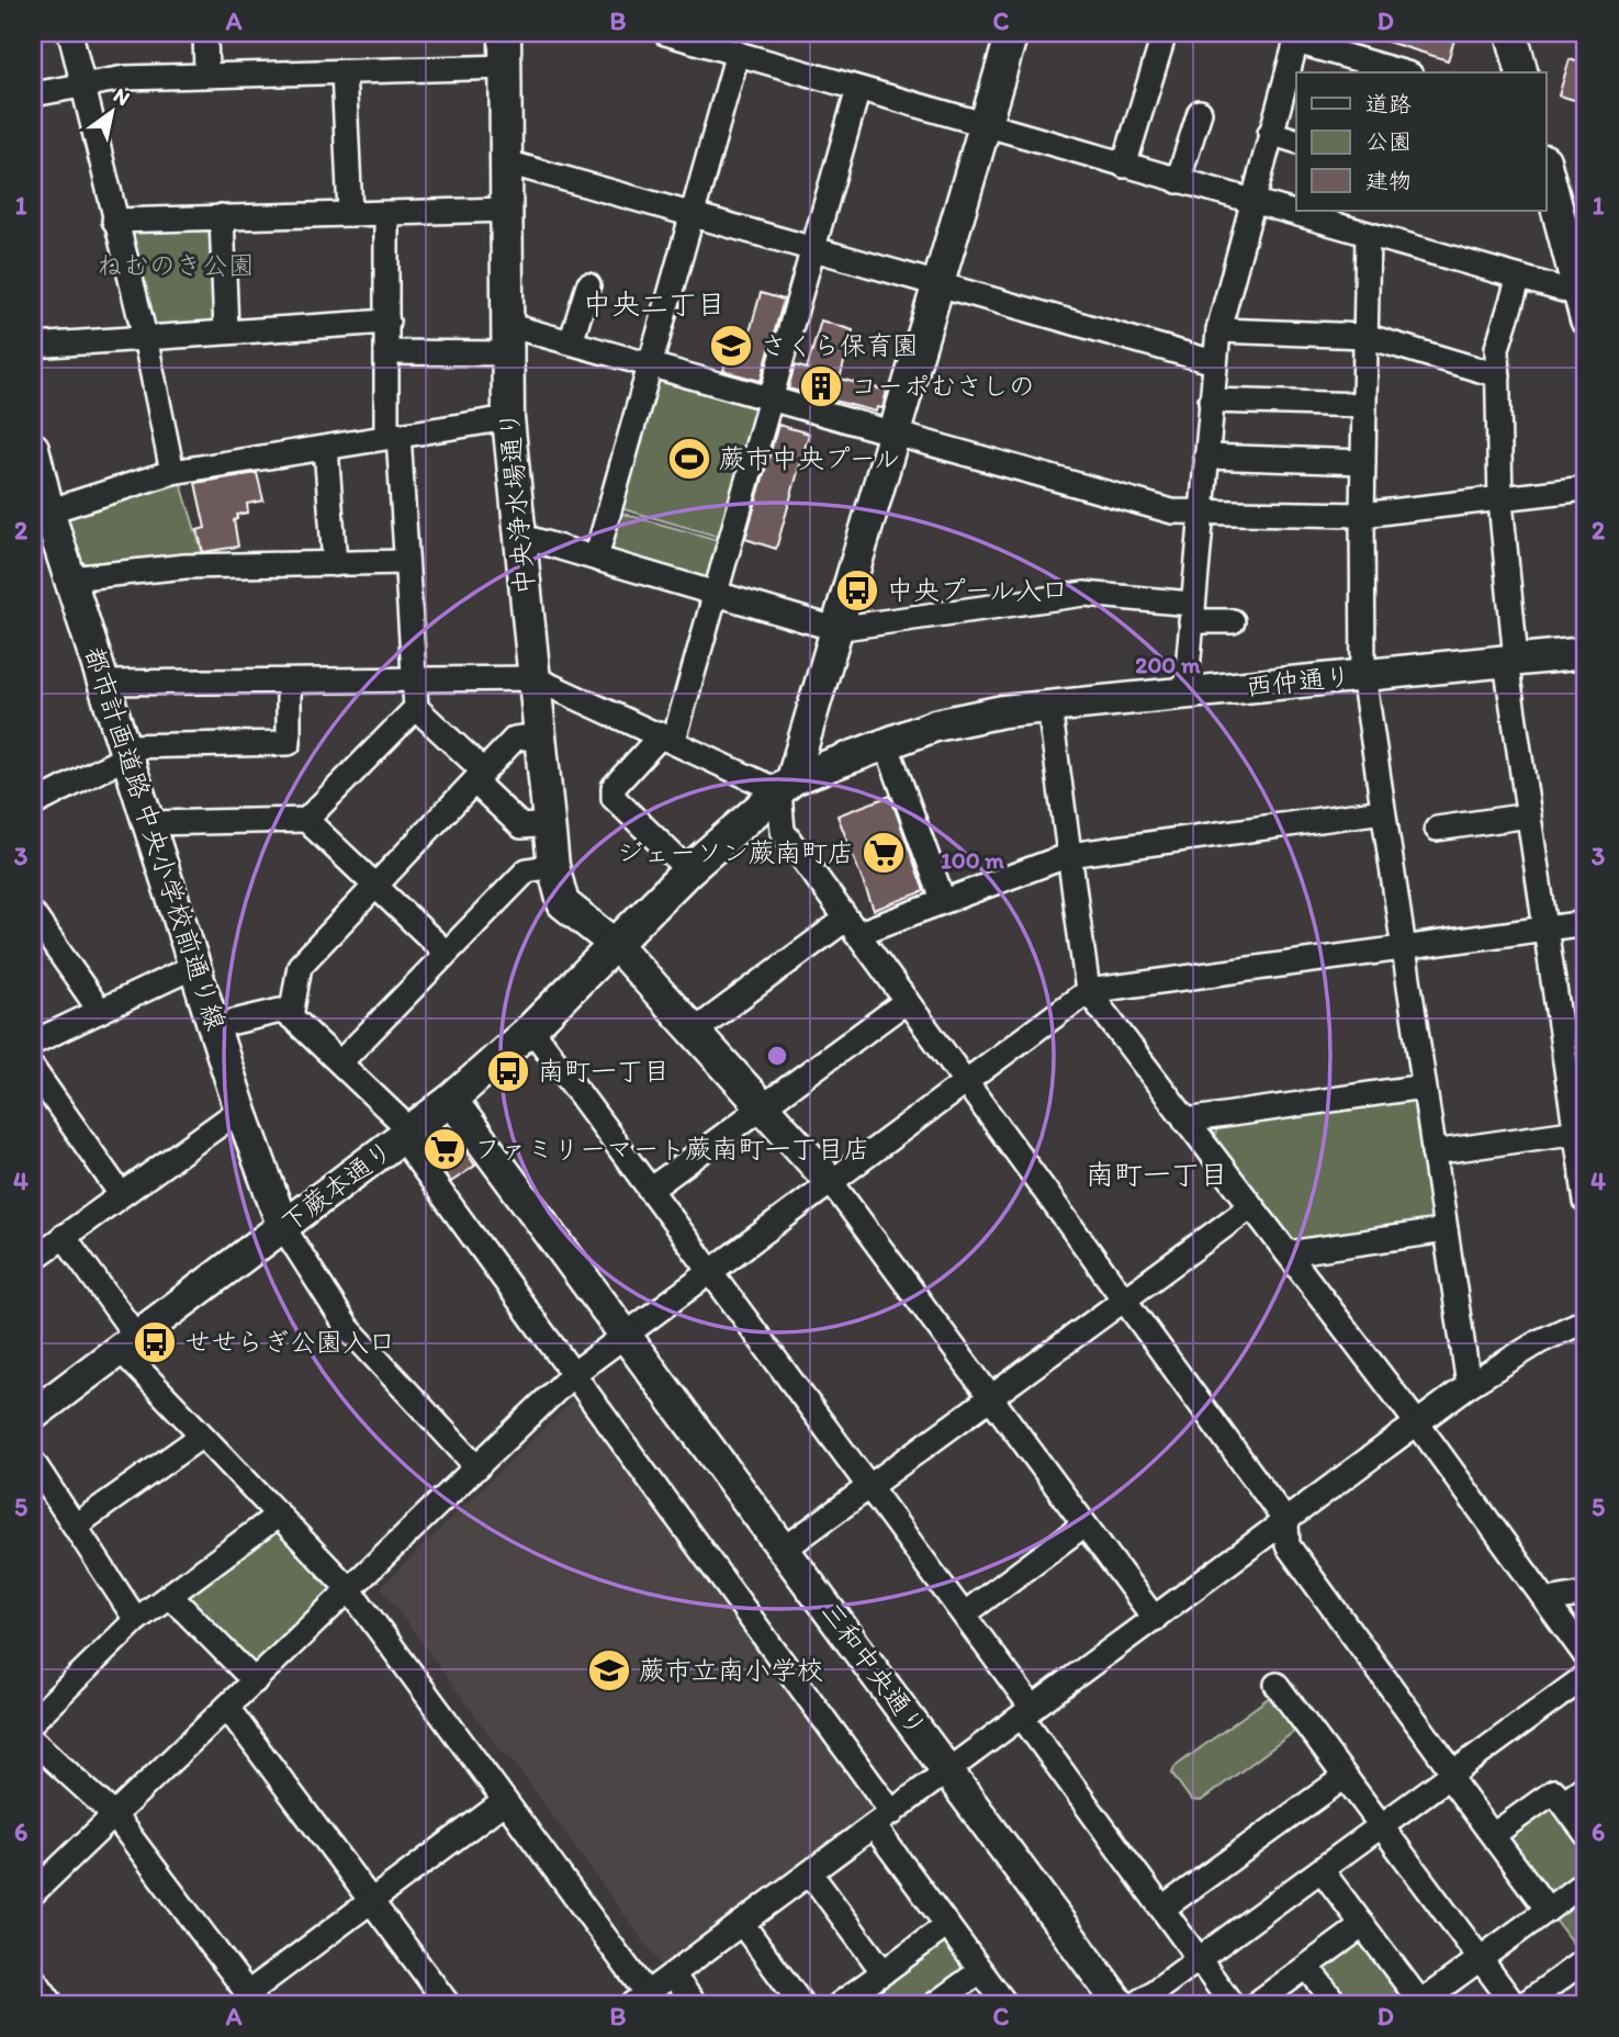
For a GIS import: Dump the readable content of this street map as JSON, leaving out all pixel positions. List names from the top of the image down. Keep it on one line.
{"streets":{"street":["中央浄水場通り","西仲通り","都市計画道路 中央小学校前通り線","下蕨本通り","三和中央通り"]},"crossings":[["中央浄水場通り","下蕨本通り"],["西仲通り","下蕨本通り"],["都市計画道路 中央小学校前通り線","下蕨本通り"],["下蕨本通り","三和中央通り"]],"districts":["中央二丁目","南町一丁目"],"parks":["ねむのき公園"],"places":{"school or university":["さくら保育園","蕨市立南小学校"],"building":["コーポむさしの"],"sports":["蕨市中央プール"],"bus stop":["中央プール入口","南町一丁目","せせらぎ公園入口"],"supermarket":["ジェーソン蕨南町店","ファミリーマート蕨南町一丁目店"]},"legend":["道路","公園","建物"],"north":"top right","grid":{"columns":["A","B","C","D"],"rows":["1","2","3","4","5","6"]},"rings":["200 m","100 m"]}
